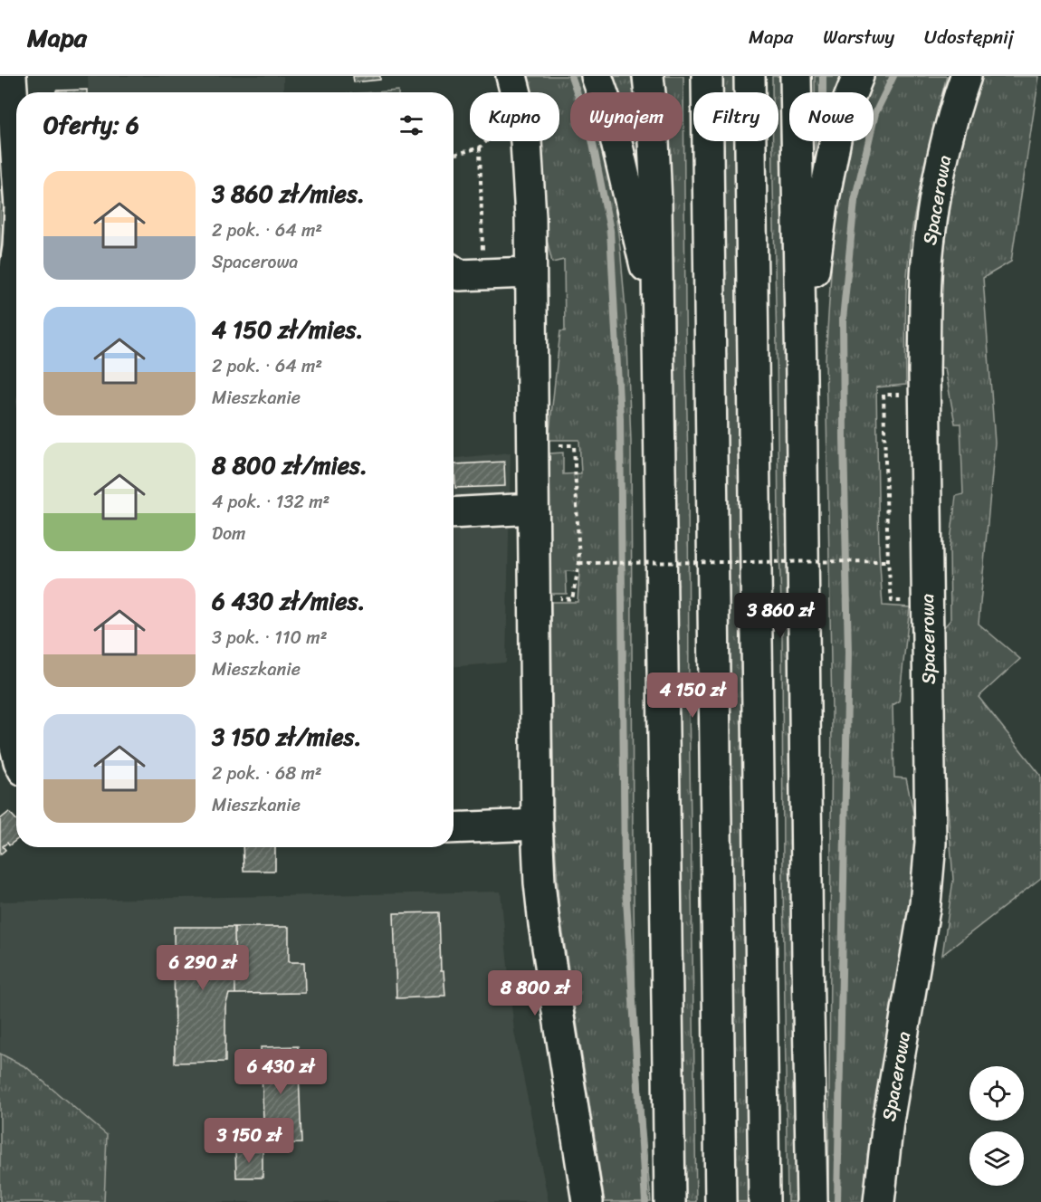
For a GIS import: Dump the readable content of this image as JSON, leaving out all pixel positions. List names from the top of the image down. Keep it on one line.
{"streets":{"main road":["Spacerowa"]},"page":{"header":"Mapa","nav":["Mapa","Warstwy","Udostępnij"],"chip":["Kupno","Wynajem","Filtry","Nowe"],"heading":"Oferty: 6","list":[{"name":"3 860 zł/mies.","note":"2 pok. · 64 m² · Spacerowa"},{"name":"4 150 zł/mies.","note":"2 pok. · 64 m² · Mieszkanie"},{"name":"8 800 zł/mies.","note":"4 pok. · 132 m² · Dom"},{"name":"6 430 zł/mies.","note":"3 pok. · 110 m² · Mieszkanie"},{"name":"3 150 zł/mies.","note":"2 pok. · 68 m² · Mieszkanie"}],"price":["3 860 zł","4 150 zł","6 290 zł","8 800 zł","6 430 zł","3 150 zł"]}}
